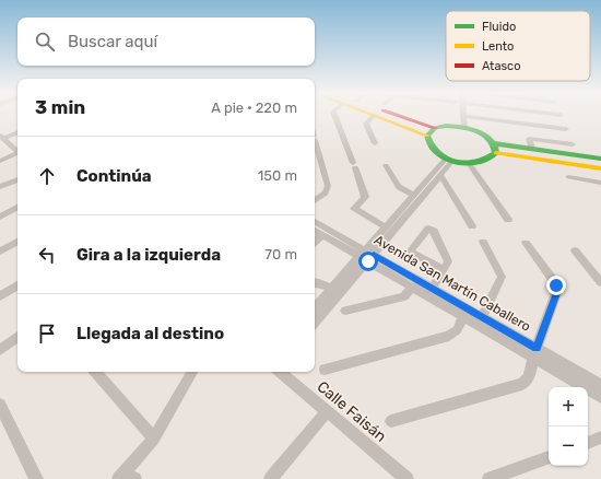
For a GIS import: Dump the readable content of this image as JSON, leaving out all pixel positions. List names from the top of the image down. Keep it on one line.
{"streets":{"street":["Avenida San Martín Caballero","Calle Faisán"]},"legend":["Fluido","Lento","Atasco"],"page":{"search":"Buscar aquí","heading":["3 min","A pie · 220 m"],"list":[["Continúa","150 m"],["Gira a la izquierda","70 m"],"Llegada al destino"],"map_buttons":["+","−"]}}
